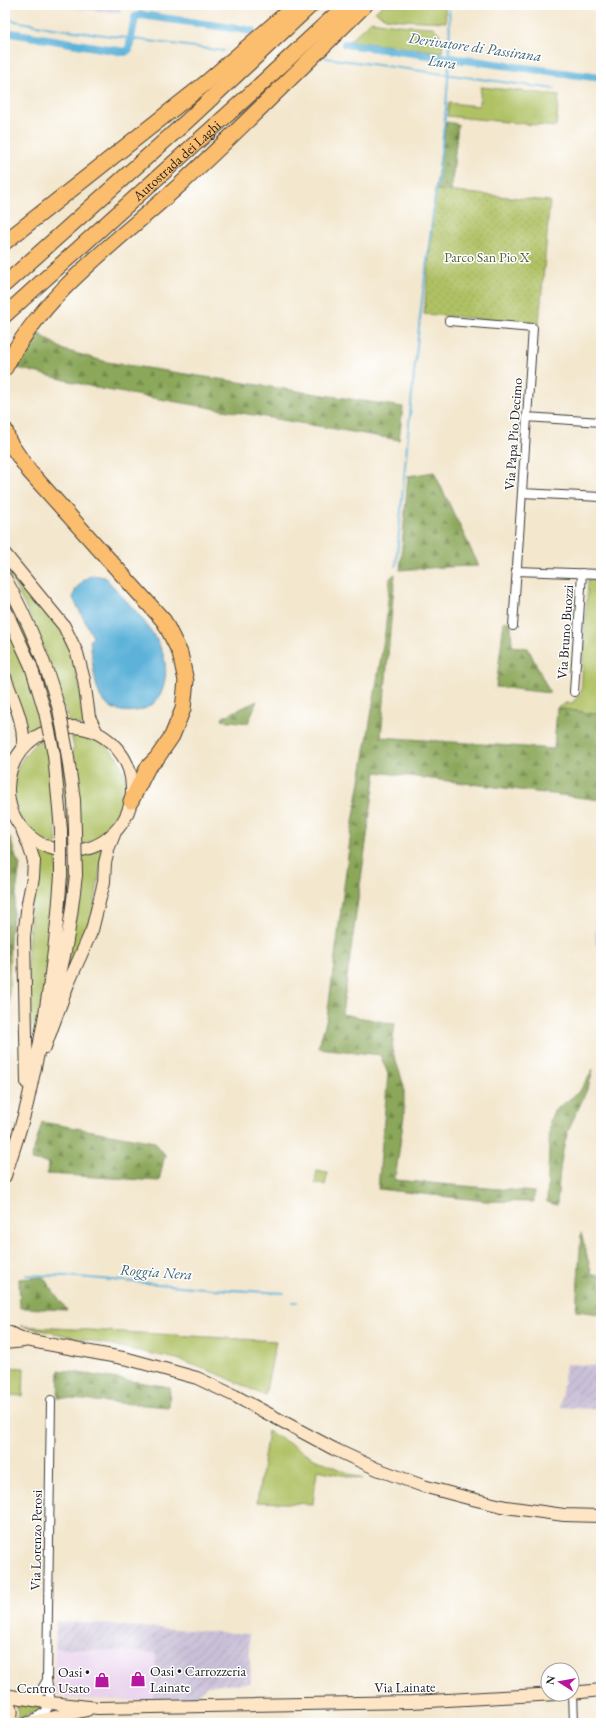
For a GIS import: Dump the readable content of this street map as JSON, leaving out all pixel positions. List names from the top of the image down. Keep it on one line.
{"streets":{"highway":["Autostrada dei Laghi"],"main road":["Via Lainate"],"street":["Via Papa Pio Decimo","Via Bruno Buozzi","Via Lorenzo Perosi"]},"crossings":[["Via Papa Pio Decimo","Via Bruno Buozzi"]],"water":["Derivatore di Passirana","Lura","Roggia Nera"],"parks":["Parco San Pio X"],"places":{"shop":["Oasi • Carrozzeria Lainate","Oasi • Centro Usato"]},"north":"left"}
